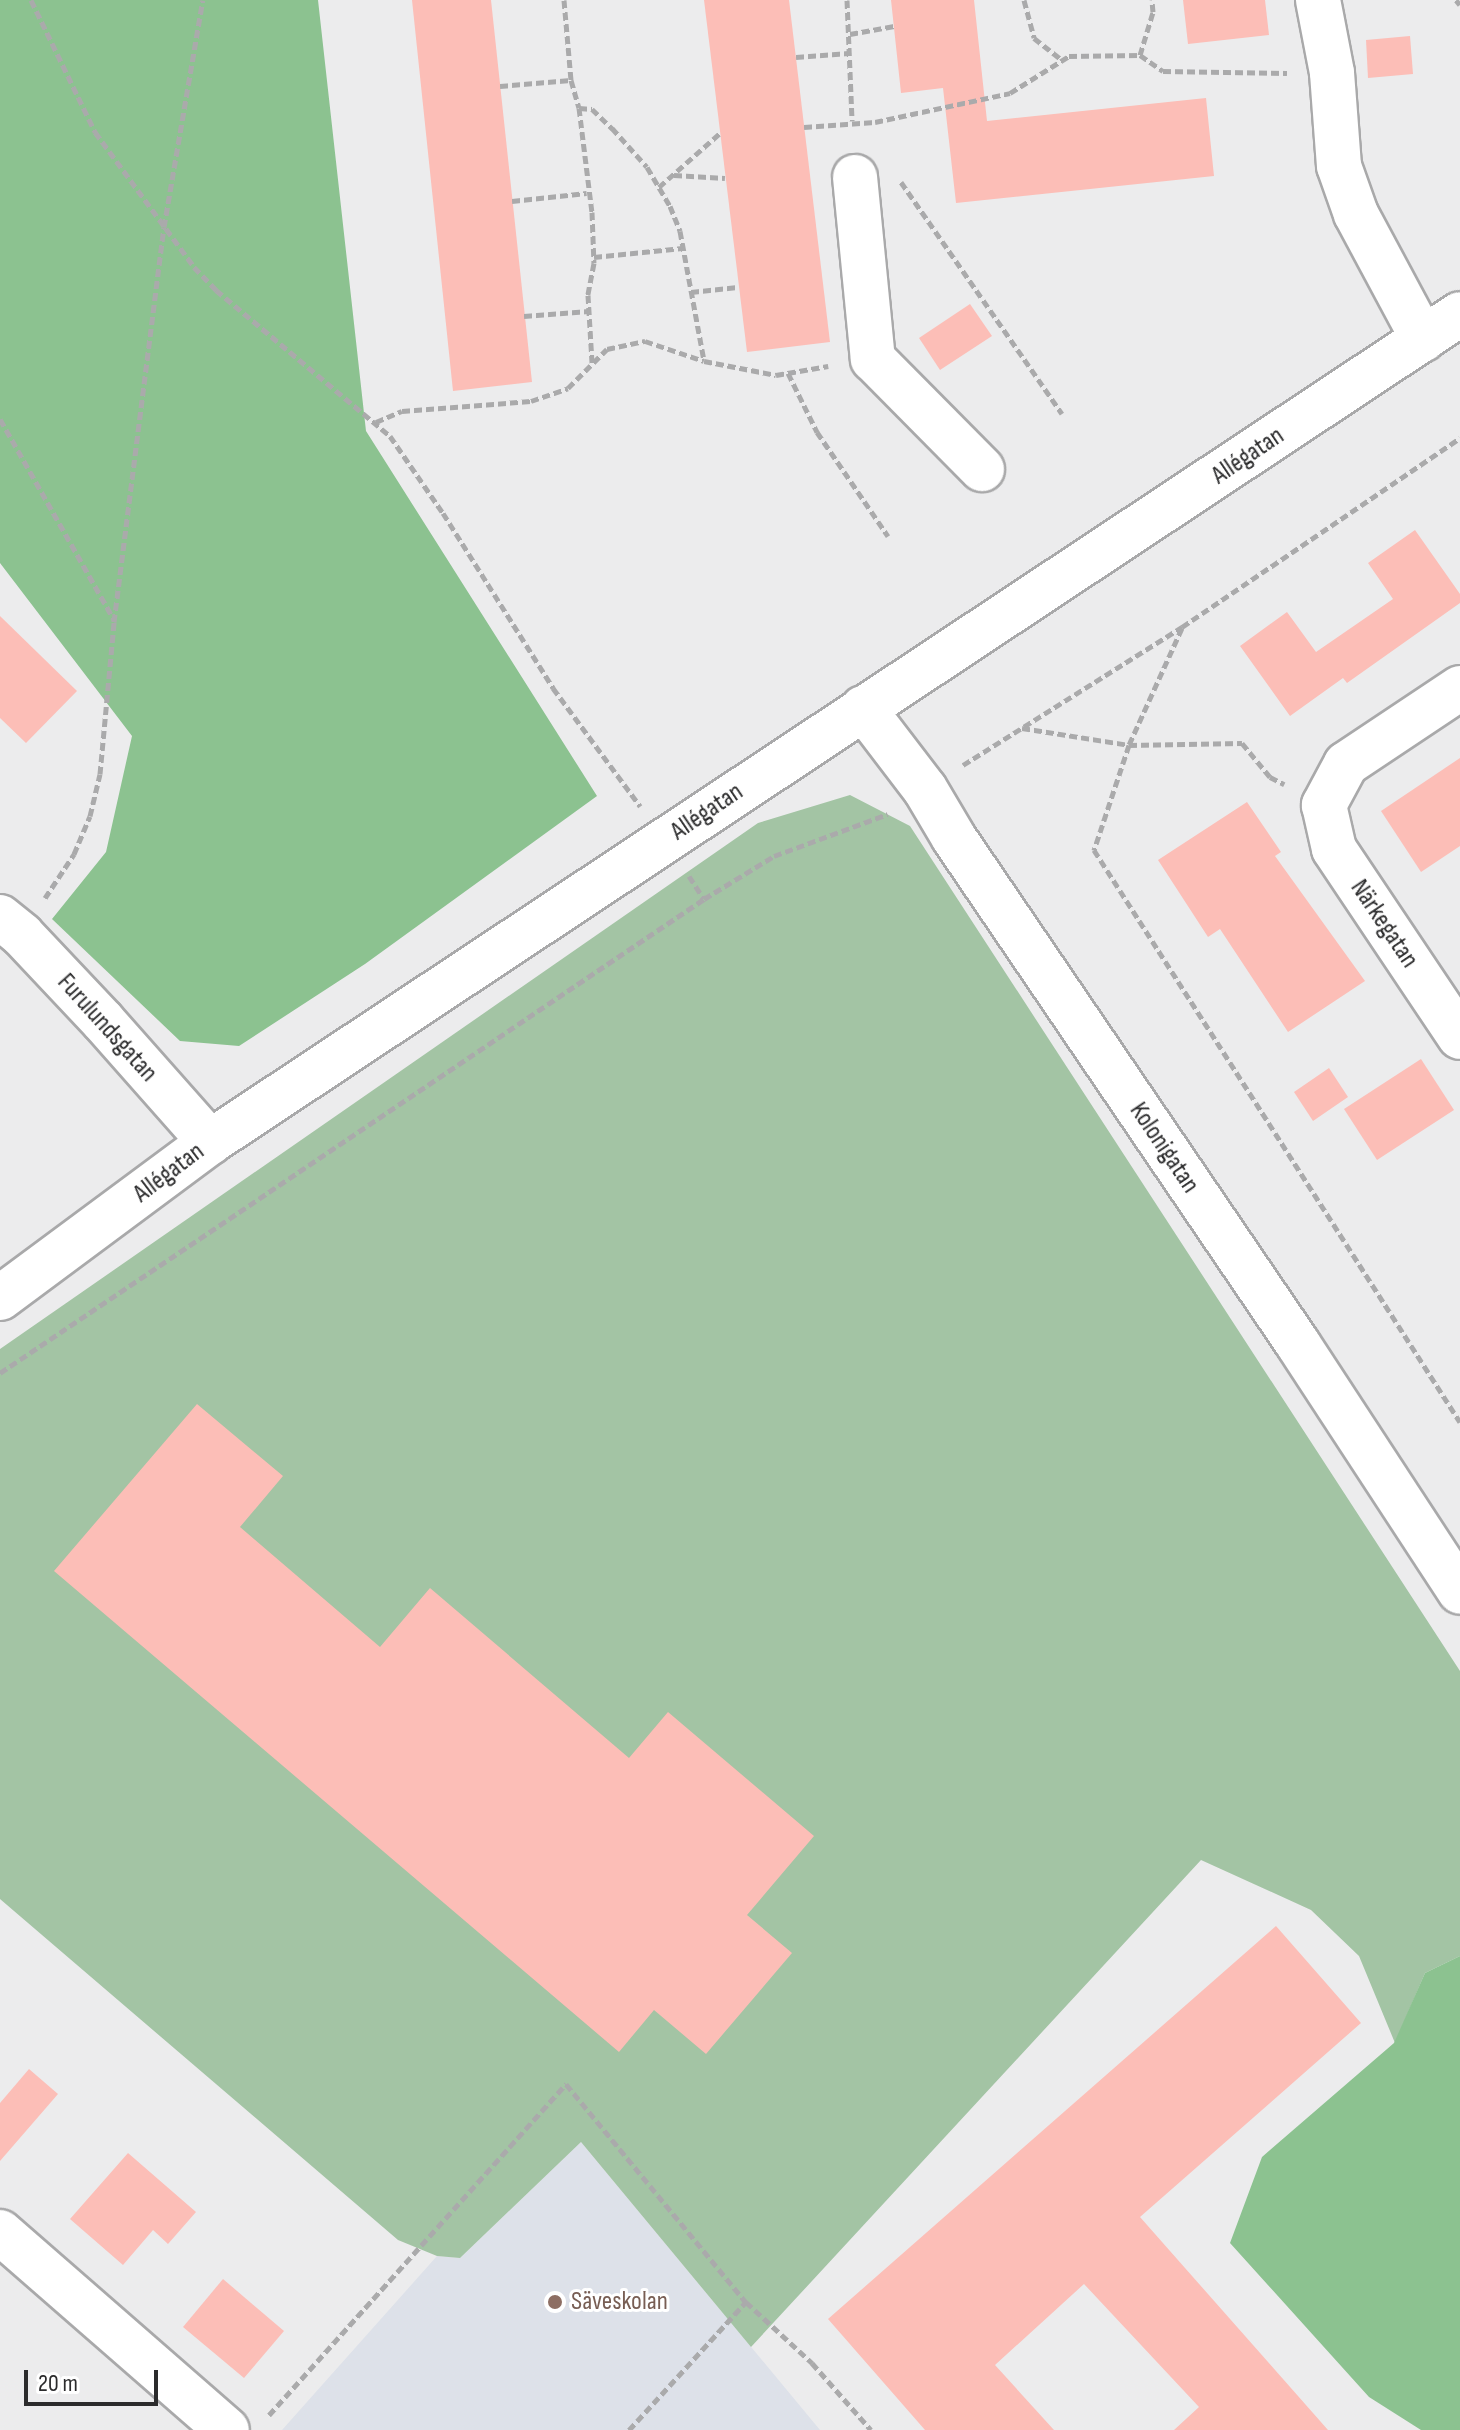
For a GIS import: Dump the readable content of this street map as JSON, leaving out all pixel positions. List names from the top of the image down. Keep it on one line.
{"streets":{"street":["Allégatan","Närkegatan","Furulundsgatan","Kolonigatan"]},"crossings":[["Allégatan","Furulundsgatan"],["Allégatan","Kolonigatan"]],"places":["Säveskolan"],"scale_bar":"20 m"}
